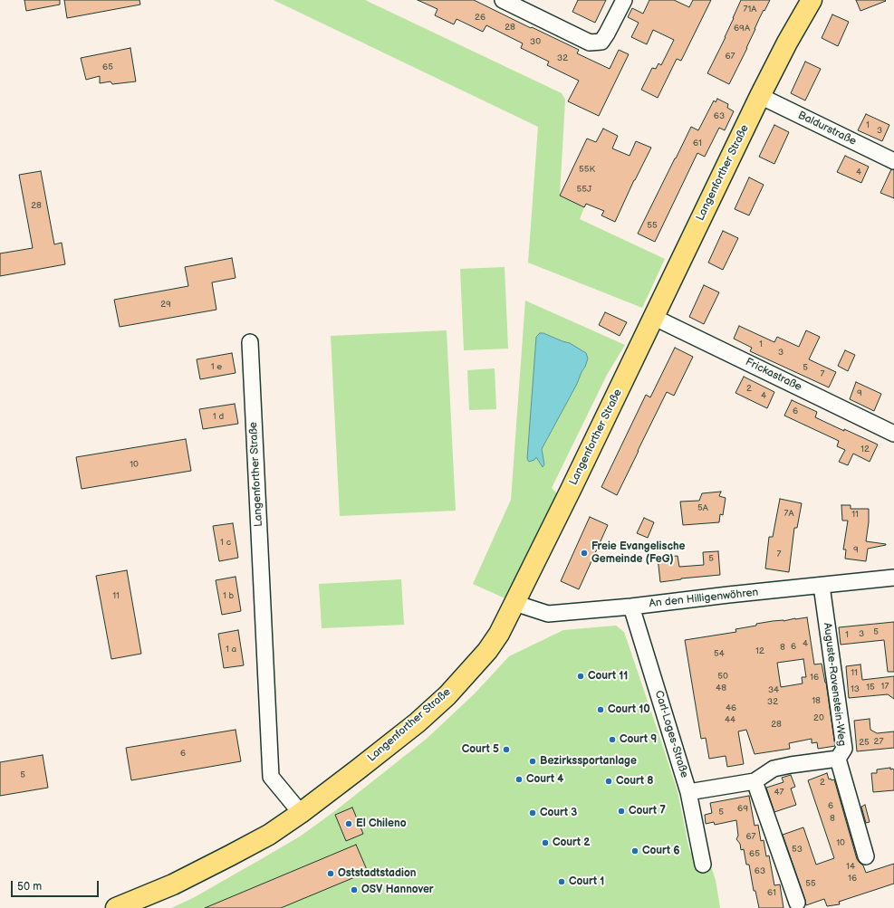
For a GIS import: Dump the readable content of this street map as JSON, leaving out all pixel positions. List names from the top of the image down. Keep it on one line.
{"streets":{"main road":["Langenforther Straße"],"street":["Baldurstraße","Frickastraße","An den Hilligenwöhren","Auguste-Ravenstein-Weg","Carl-Loges-Straße"]},"crossings":[["Baldurstraße","Langenforther Straße"],["Langenforther Straße","Frickastraße"],["Langenforther Straße","An den Hilligenwöhren"],["An den Hilligenwöhren","Auguste-Ravenstein-Weg"],["An den Hilligenwöhren","Carl-Loges-Straße"],["Auguste-Ravenstein-Weg","Carl-Loges-Straße"]],"places":["Freie Evangelische Gemeinde (FeG)","Court 11","Court 10","Court 9","Court 5","Bezirkssportanlage","Court 4","Court 8","Court 7","Court 3","El Chileno","Court 2","Court 6","Oststadtstadion","Court 1","OSV Hannover"],"house_numbers":["71A","26","28","69A","30","67","32","65","63","1","3","61","55K","4","55J","28","55","29","1","3","1 e","5","7","2","9","4","6","1 d","12","10","5A","7A","11","1 c","9","7","5","11","1 b","5","3","1","4","6","8","1 a","12","54","11","50","16","17","15","48","13","34","18","32","46","20","44","28","27","25","6","5","2","47","6","69","5","8","67","10","53","65","14","63","16","55","61"],"scale_bar":"50 m"}
